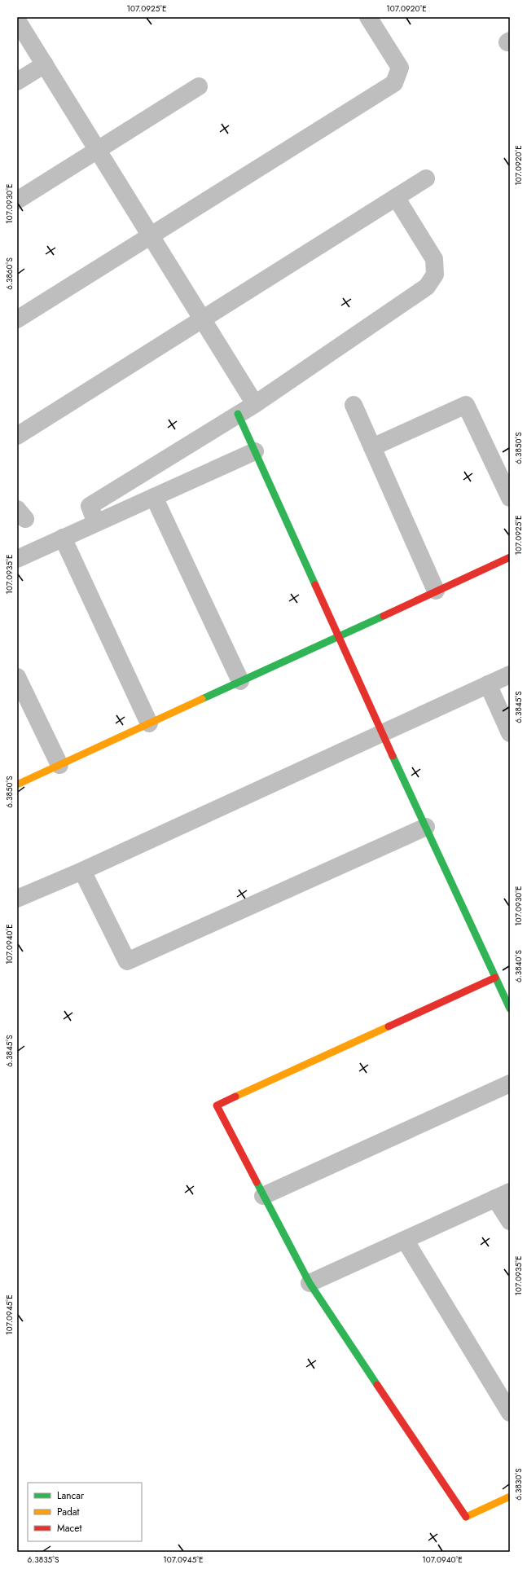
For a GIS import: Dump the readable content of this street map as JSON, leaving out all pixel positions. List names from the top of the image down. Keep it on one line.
{"legend":["Lancar","Padat","Macet"],"coordinates":["107.0925°E","107.0920°E","107.0930°E","6.3860°S","6.3850°S","107.0935°E","6.3845°S","107.0940°E","6.3840°S","107.0945°E","6.3830°S","6.3835°S"]}
